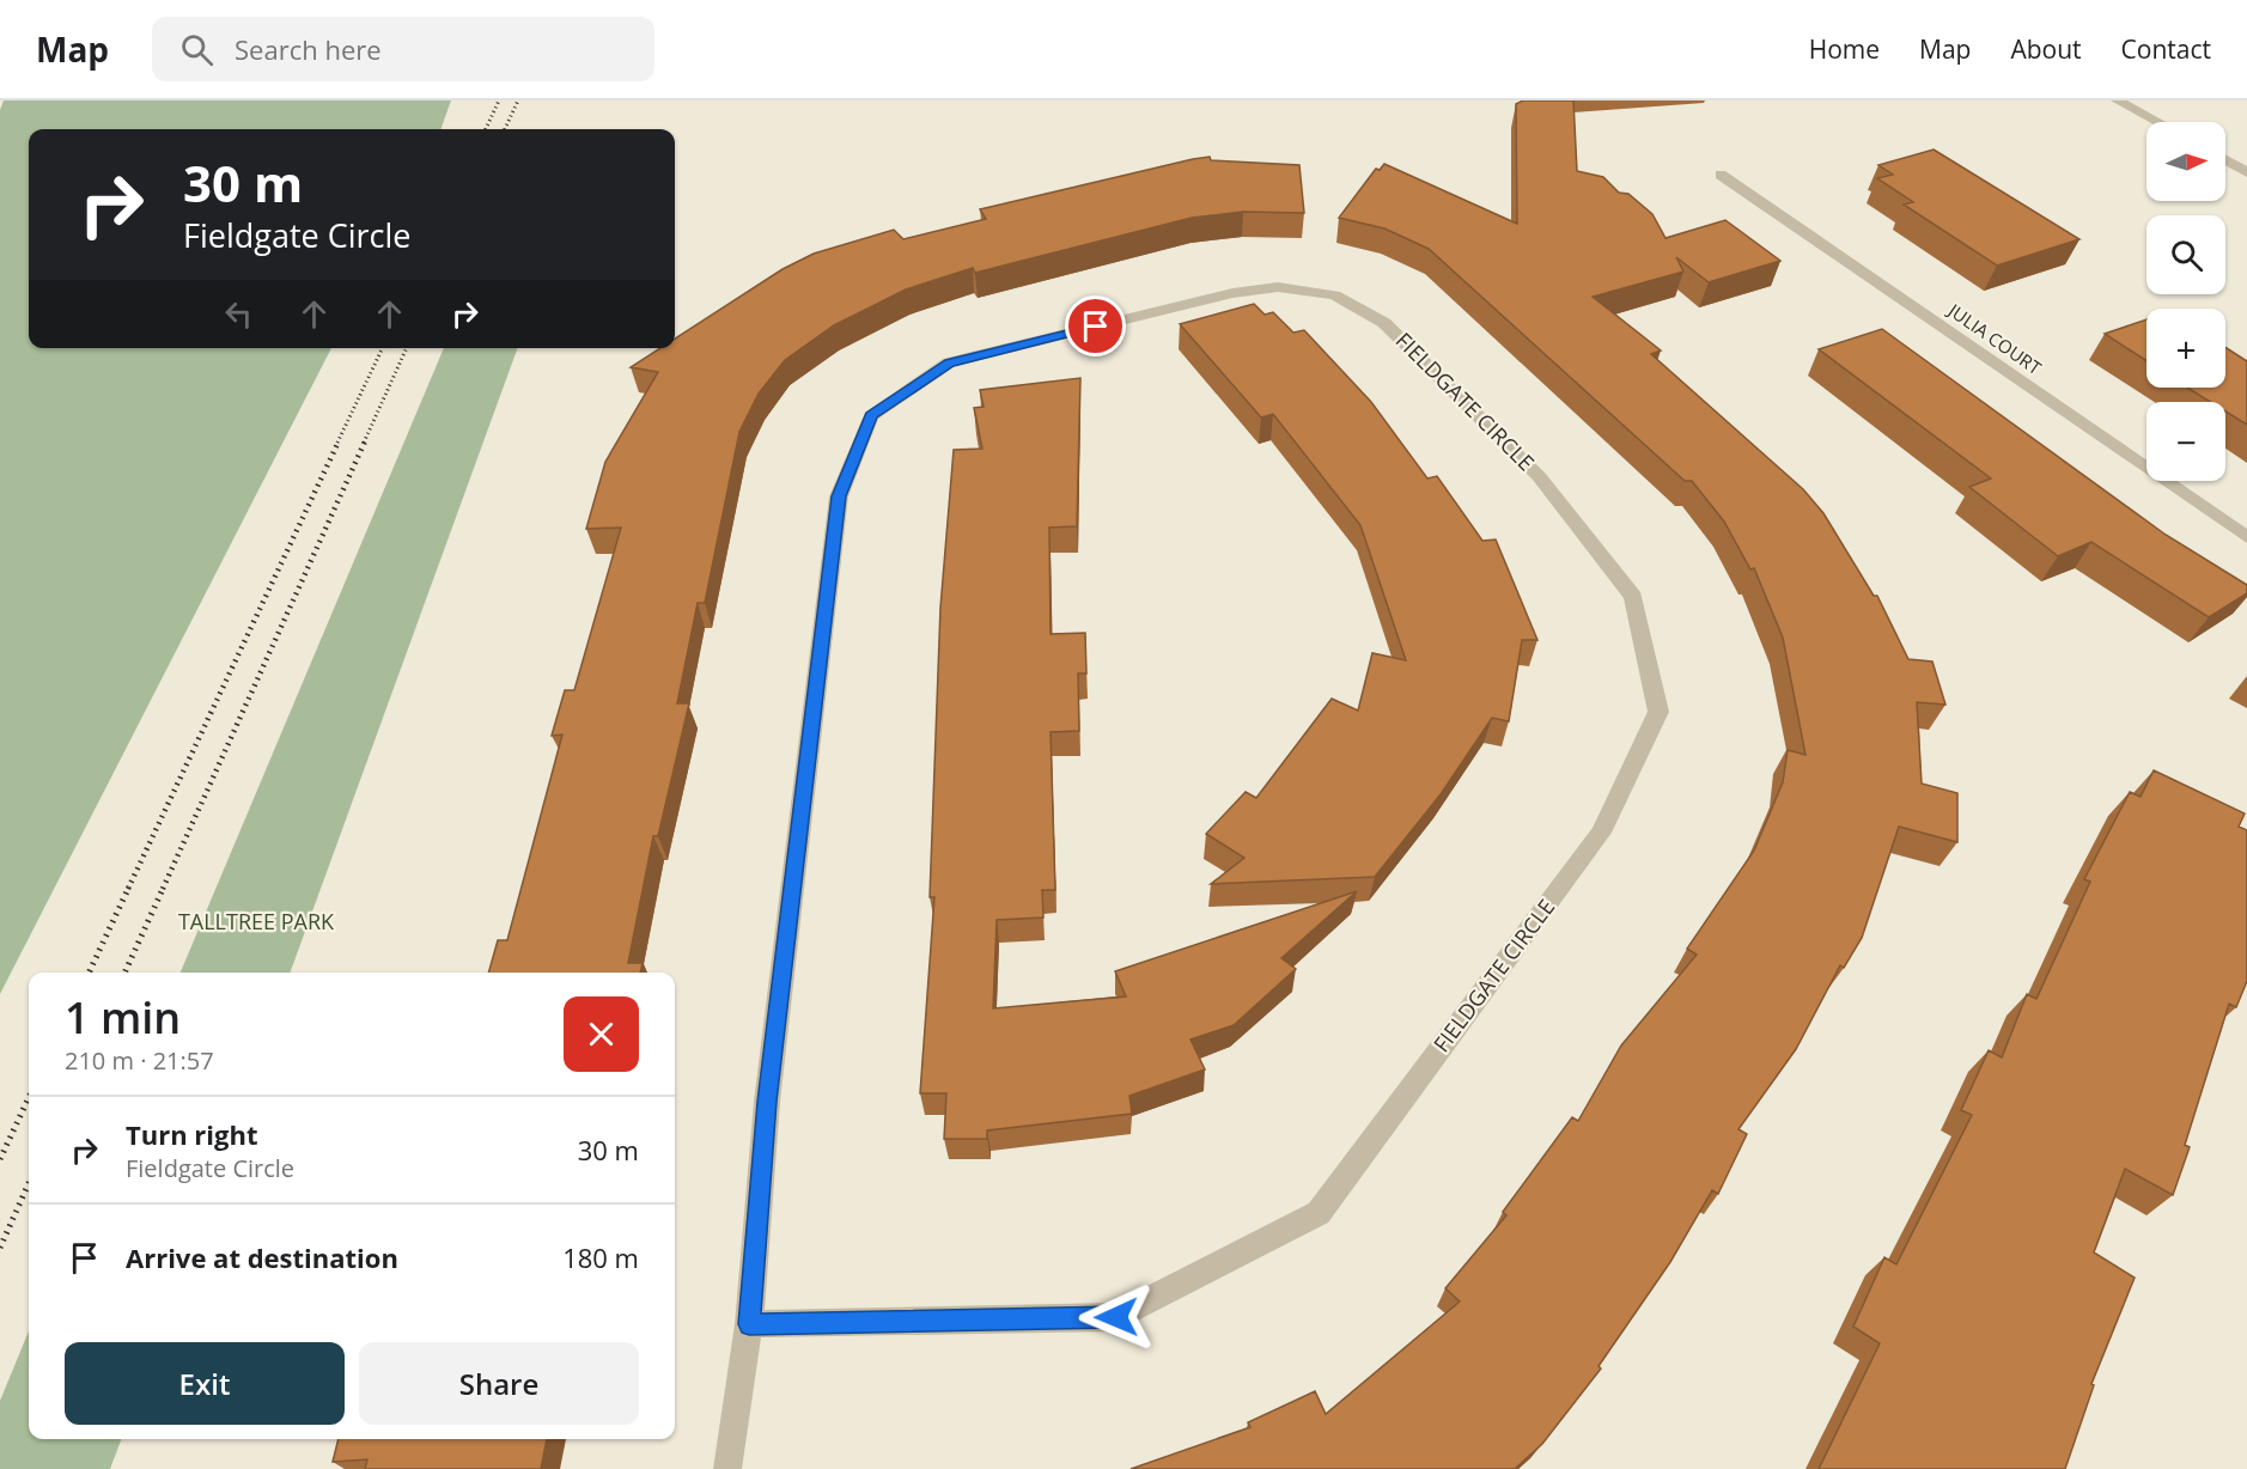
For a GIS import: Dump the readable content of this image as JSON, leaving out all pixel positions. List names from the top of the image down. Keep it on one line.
{"streets":{"street":["JULIA COURT","FIELDGATE CIRCLE"]},"parks":["TALLTREE PARK"],"north":"right","page":{"header":"Map","search":"Search here","nav":["Home","Map","About","Contact"],"map_buttons":["+","−"],"turn":["30 m","Fieldgate Circle"],"heading":["1 min","210 m · 21:57"],"list":[{"name":"Turn right","note":"Fieldgate Circle","value":"30 m"},{"name":"Arrive at destination","value":"180 m"}],"buttons":["Exit","Share"]}}
